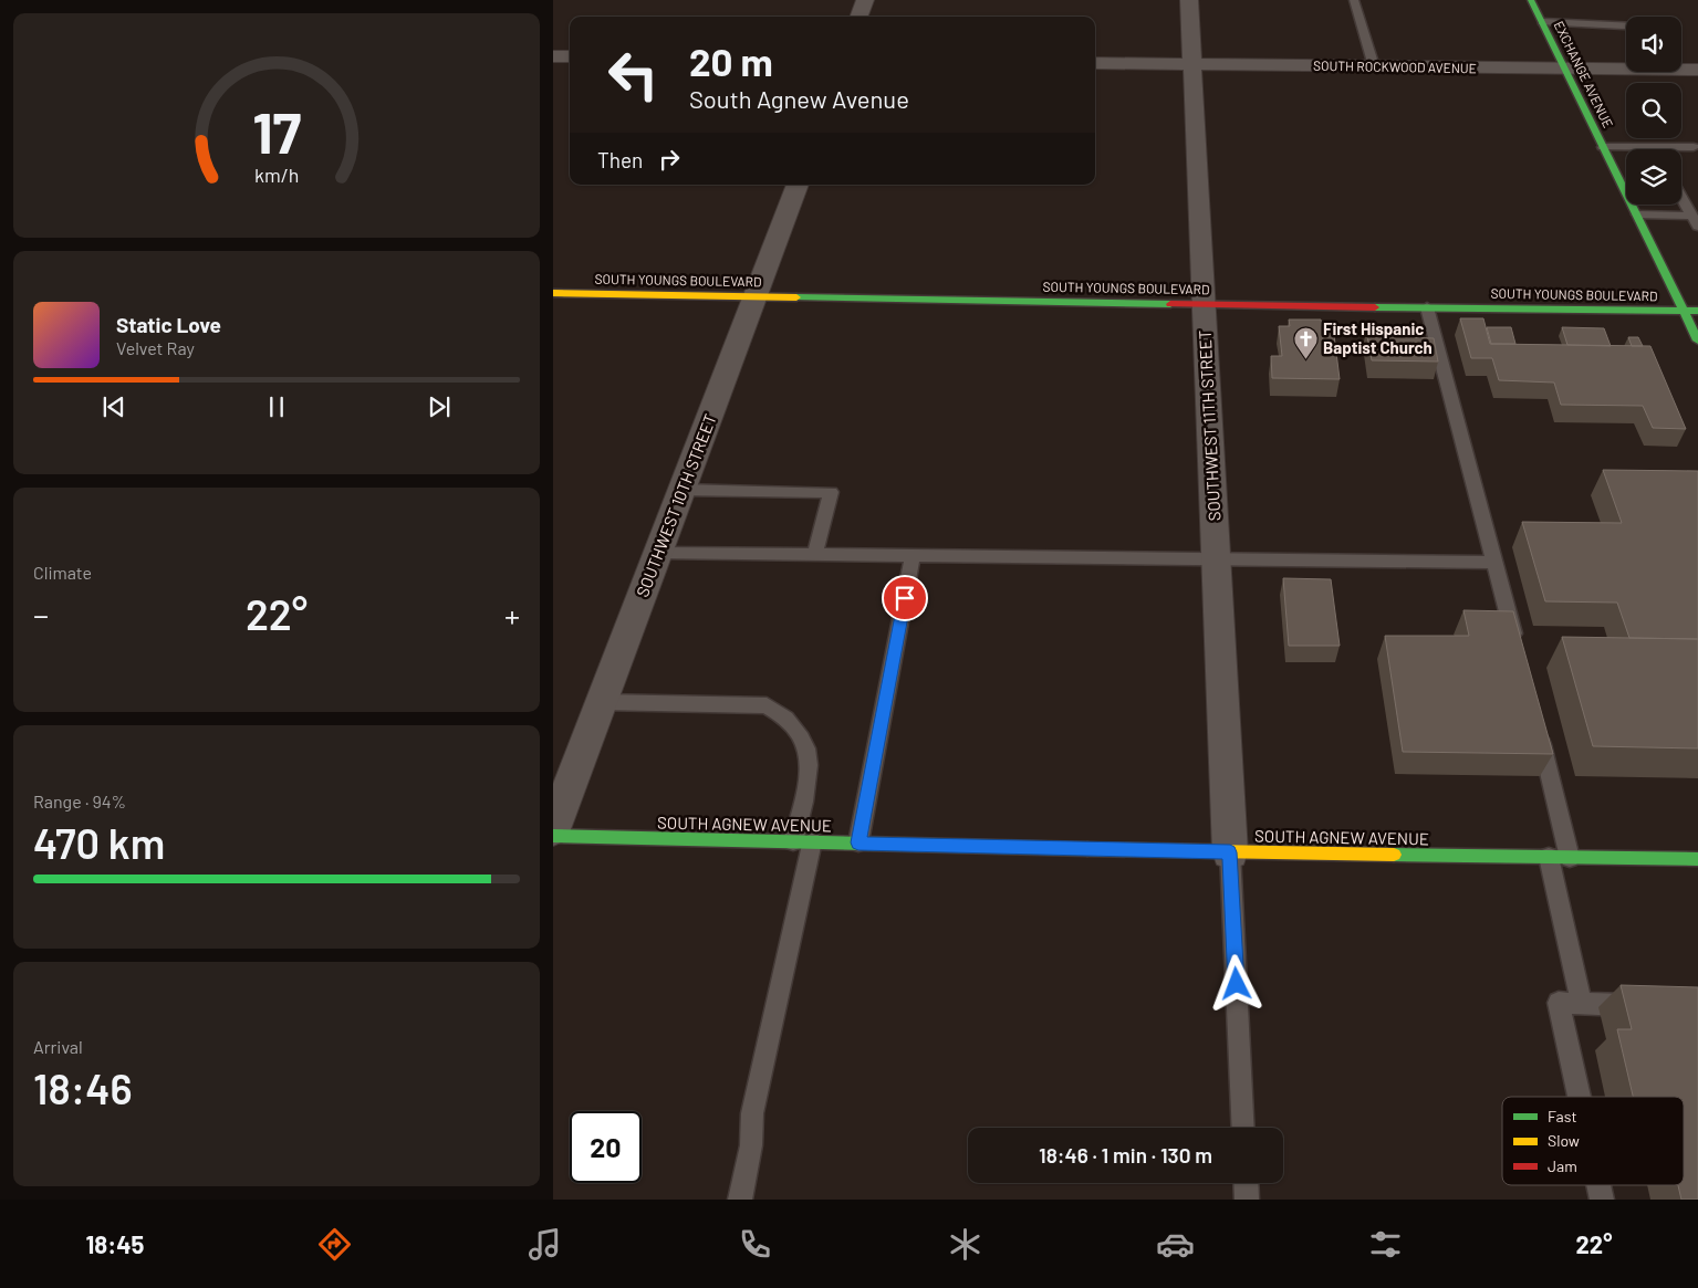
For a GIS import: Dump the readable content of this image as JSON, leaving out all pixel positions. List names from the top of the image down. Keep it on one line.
{"streets":{"main road":["EXCHANGE AVENUE","SOUTH YOUNGS BOULEVARD","SOUTH AGNEW AVENUE"],"street":["SOUTH ROCKWOOD AVENUE","SOUTHWEST 11TH STREET","SOUTHWEST 10TH STREET"]},"crossings":[["SOUTH ROCKWOOD AVENUE","EXCHANGE AVENUE"],["SOUTH ROCKWOOD AVENUE","SOUTHWEST 11TH STREET"],["EXCHANGE AVENUE","SOUTH YOUNGS BOULEVARD"],["SOUTH YOUNGS BOULEVARD","SOUTHWEST 11TH STREET"],["SOUTH YOUNGS BOULEVARD","SOUTHWEST 10TH STREET"],["SOUTHWEST 11TH STREET","SOUTH AGNEW AVENUE"]],"places":{"church":["First Hispanic Baptist Church"]},"legend":["Fast","Slow","Jam"],"page":{"turn":["20 m","South Agnew Avenue"],"then":"Then","song":["Static Love","Velvet Ray"],"tile":["Climate",["Range · 94%","470 km"],["Arrival","18:46"]],"heat":["−","22°","+"],"limit":"20","trip":"18:46 · 1 min · 130 m","tabs":["18:45","22°"],"gauge":["17","km/h"]}}
